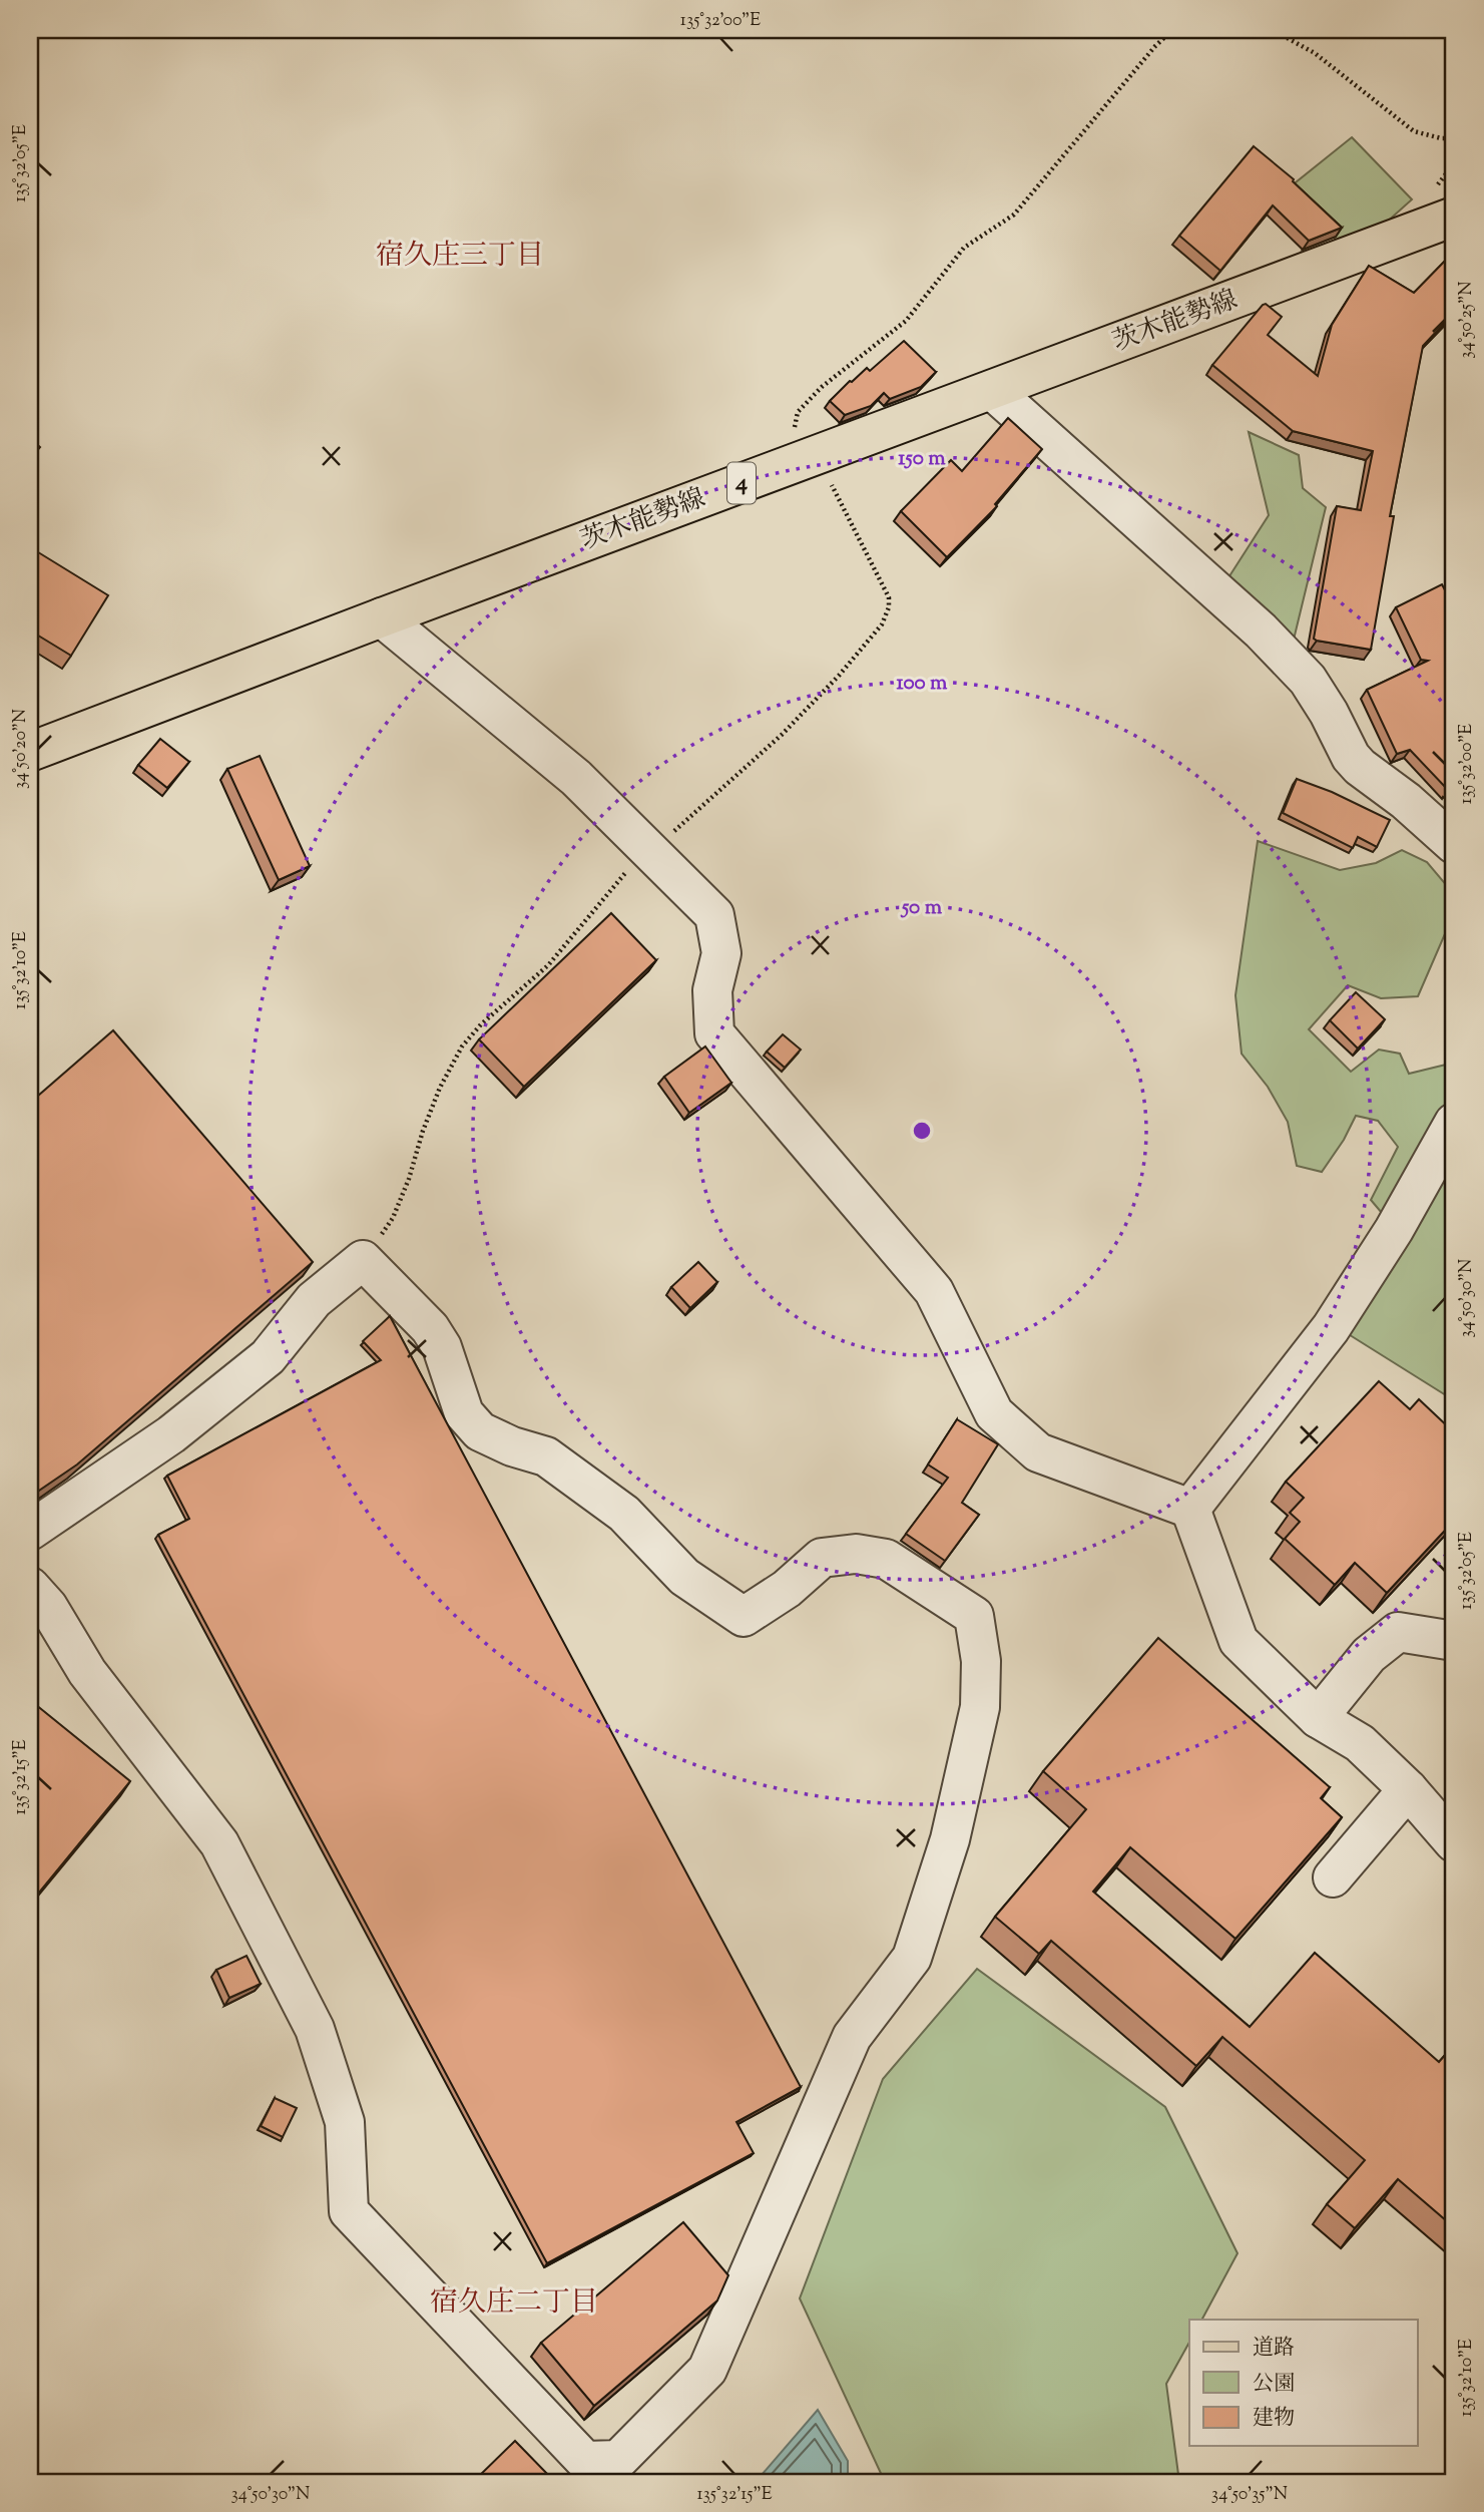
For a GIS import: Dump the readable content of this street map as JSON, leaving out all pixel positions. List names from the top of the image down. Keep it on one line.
{"streets":{"main road":["茨木能勢線","4"]},"districts":["宿久庄三丁目","宿久庄二丁目"],"legend":["道路","公園","建物"],"coordinates":["135°32'00\"E","135°32'05\"E","34°50'25\"N","34°50'20\"N","135°32'10\"E","34°50'30\"N","135°32'15\"E","34°50'35\"N"],"rings":["150 m","100 m","50 m"]}
